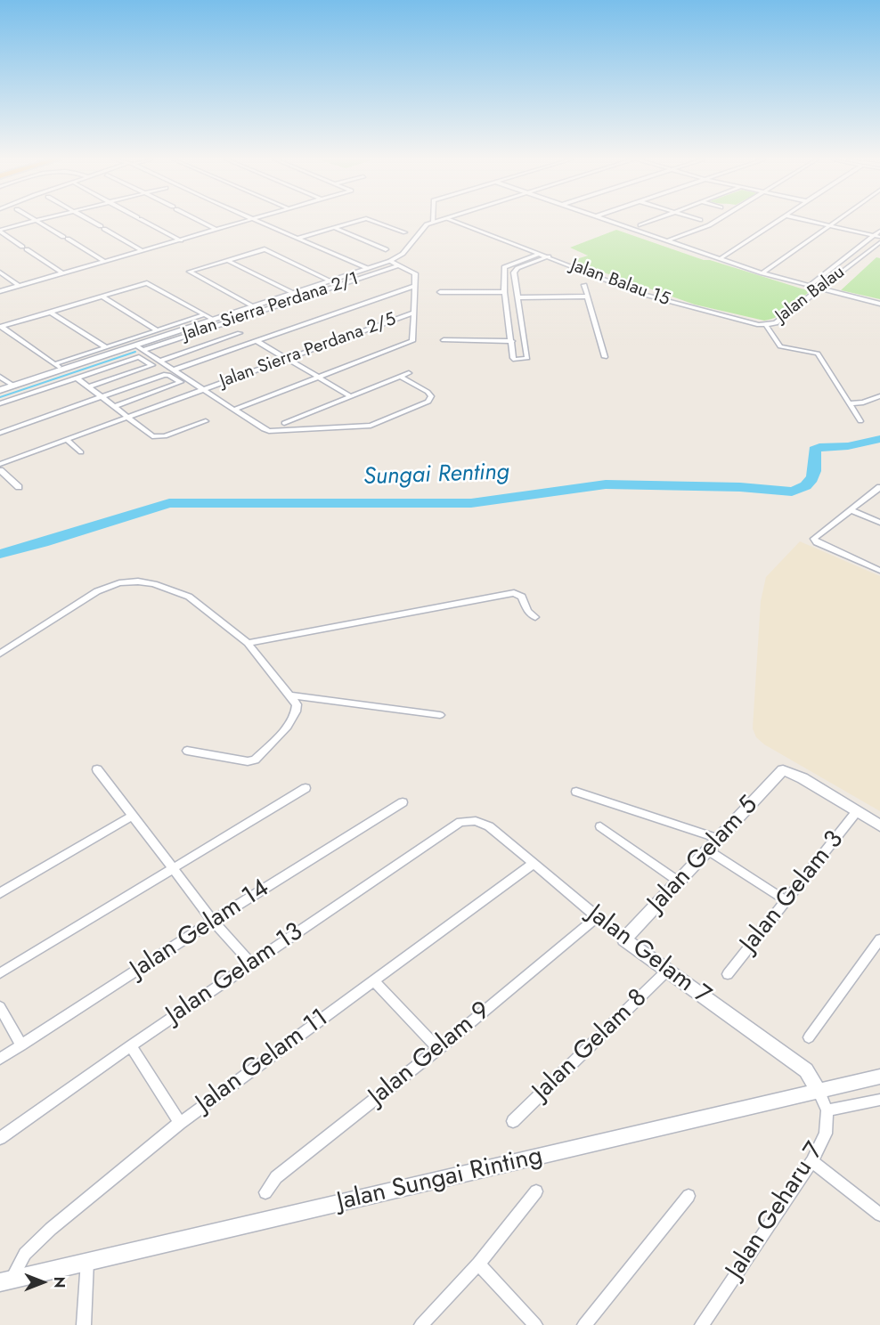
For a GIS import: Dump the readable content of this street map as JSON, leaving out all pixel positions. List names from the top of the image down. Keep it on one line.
{"streets":{"street":["Jalan Balau 15","Jalan Balau","Jalan Sierra Perdana 2/1","Jalan Sierra Perdana 2/5","Jalan Gelam 5","Jalan Gelam 3","Jalan Gelam 14","Jalan Gelam 7","Jalan Gelam 13","Jalan Gelam 8","Jalan Gelam 9","Jalan Gelam 11","Jalan Sungai Rinting","Jalan Geharu 7"]},"crossings":[["Jalan Balau 15","Jalan Balau"],["Jalan Gelam 5","Jalan Gelam 3"],["Jalan Gelam 5","Jalan Gelam 7"],["Jalan Gelam 7","Jalan Gelam 13"],["Jalan Gelam 7","Jalan Gelam 8"],["Jalan Gelam 7","Jalan Gelam 9"],["Jalan Gelam 7","Jalan Gelam 11"],["Jalan Gelam 7","Jalan Sungai Rinting"],["Jalan Gelam 11","Jalan Sungai Rinting"]],"water":["Sungai Renting"],"north":"right"}
